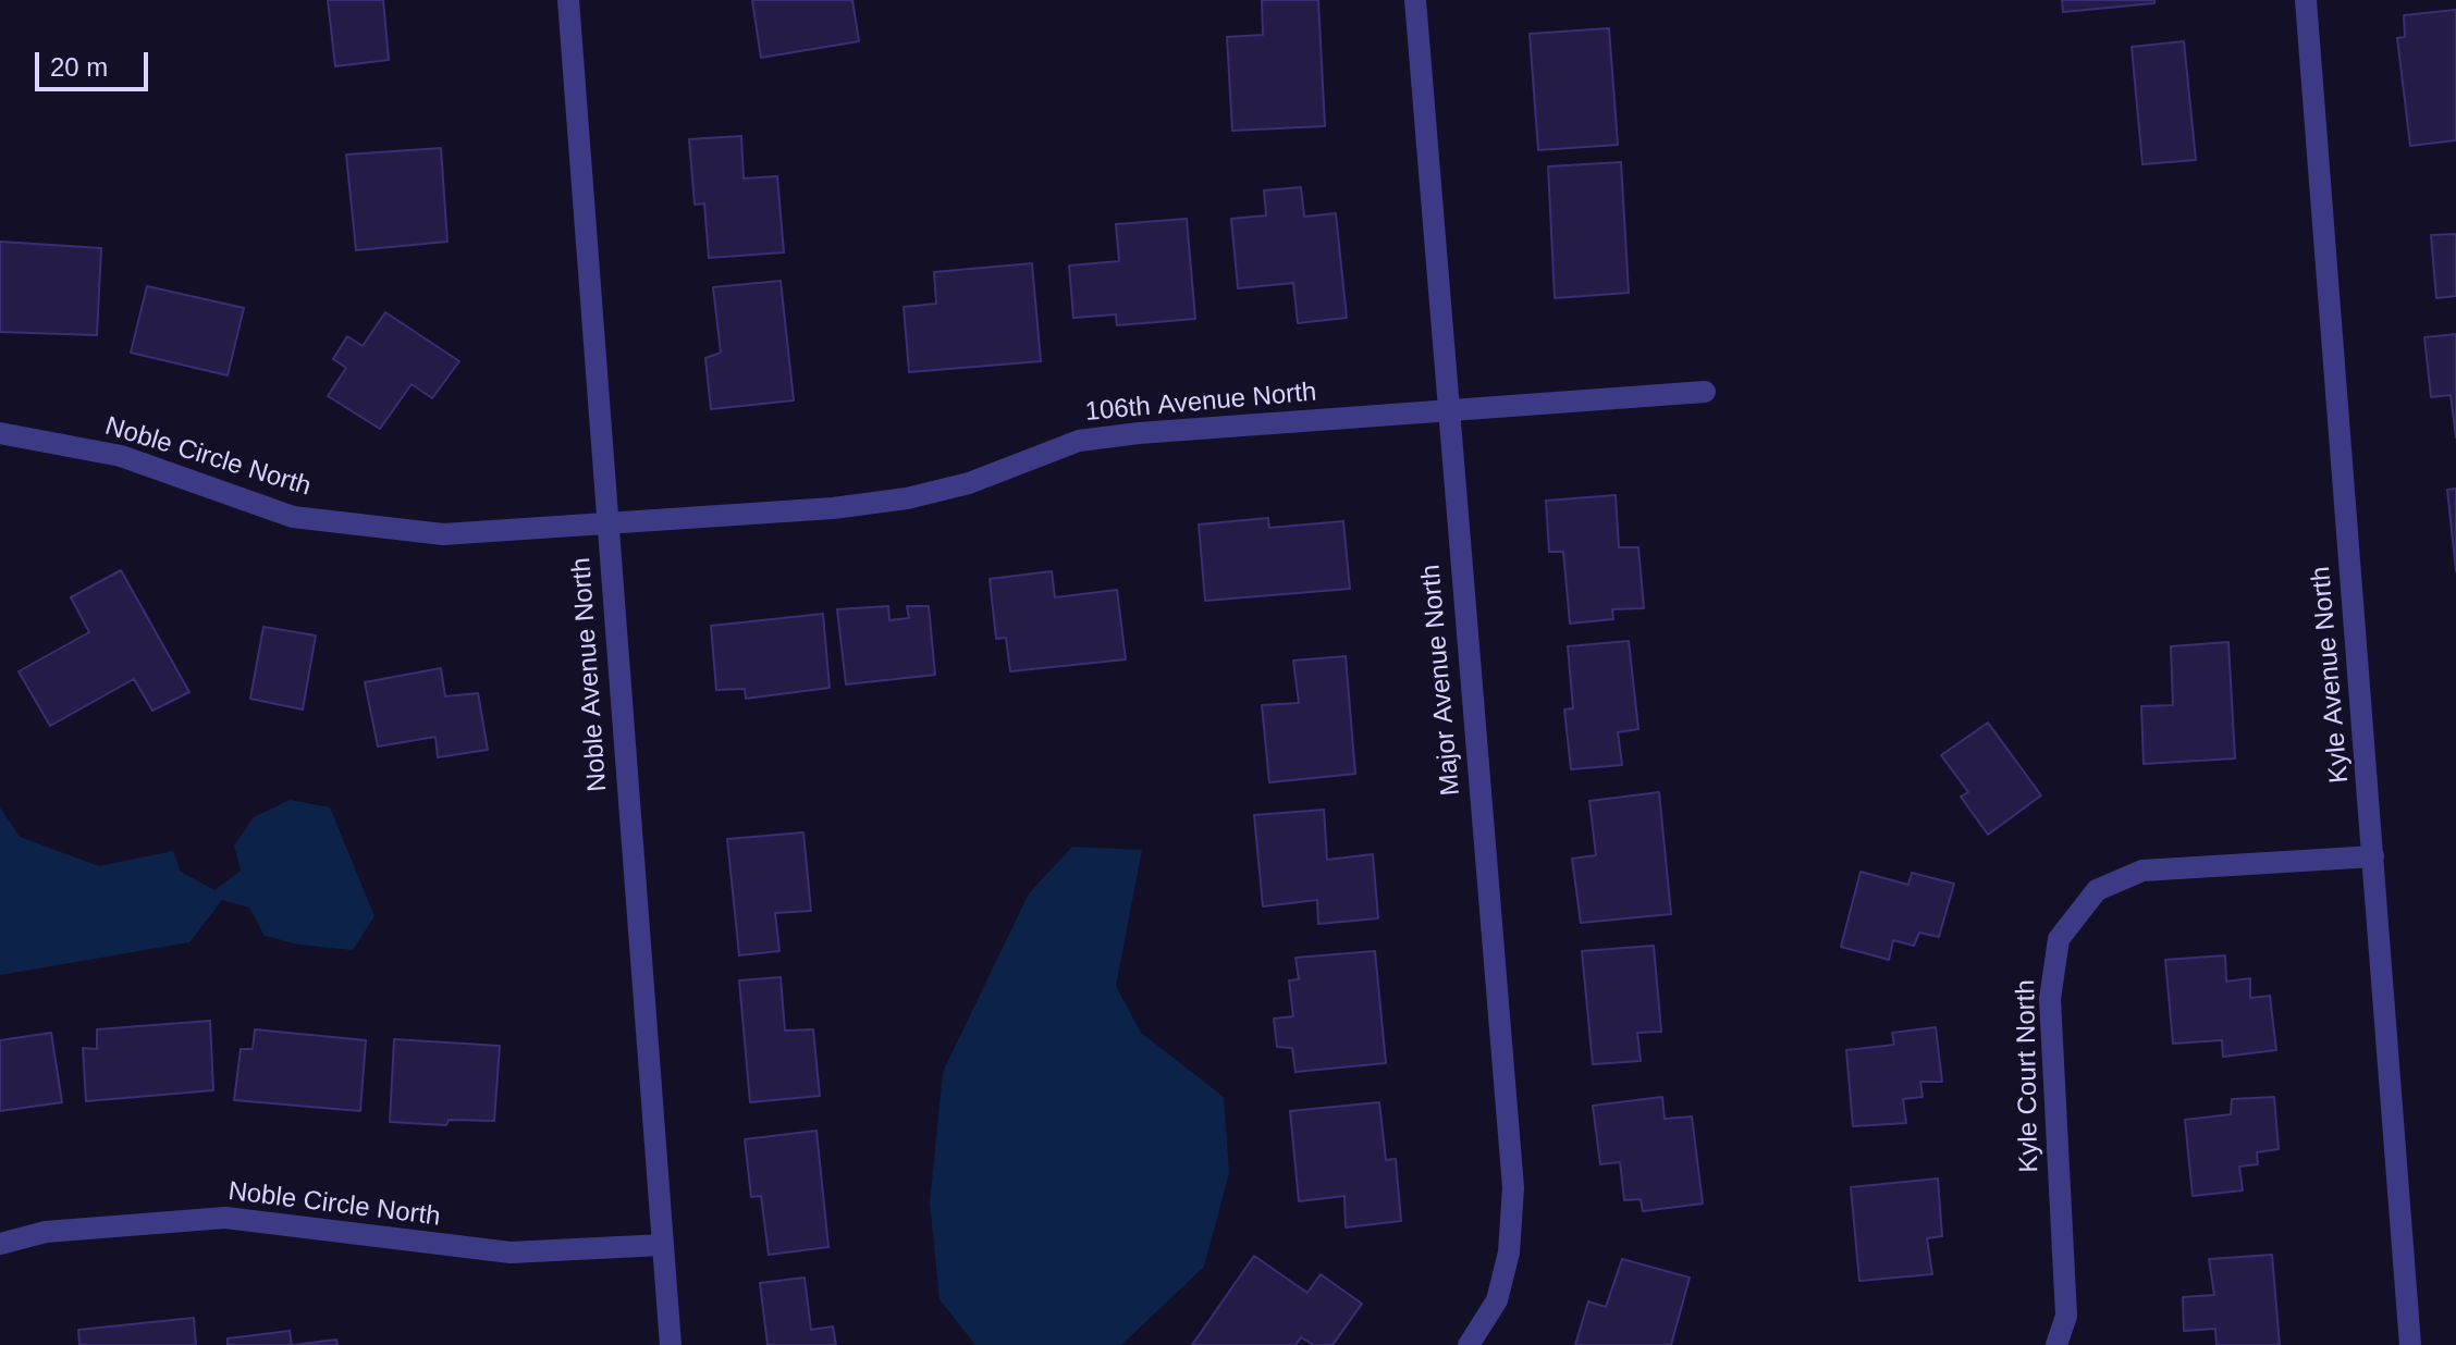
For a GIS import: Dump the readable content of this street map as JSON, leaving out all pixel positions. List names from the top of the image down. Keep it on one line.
{"streets":{"street":["106th Avenue North","Noble Circle North","Noble Avenue North","Kyle Avenue North","Major Avenue North","Kyle Court North"]},"crossings":[["106th Avenue North","Noble Circle North"],["106th Avenue North","Noble Avenue North"],["106th Avenue North","Major Avenue North"],["Noble Circle North","Noble Avenue North"],["Kyle Avenue North","Kyle Court North"]],"scale_bar":"20 m"}
